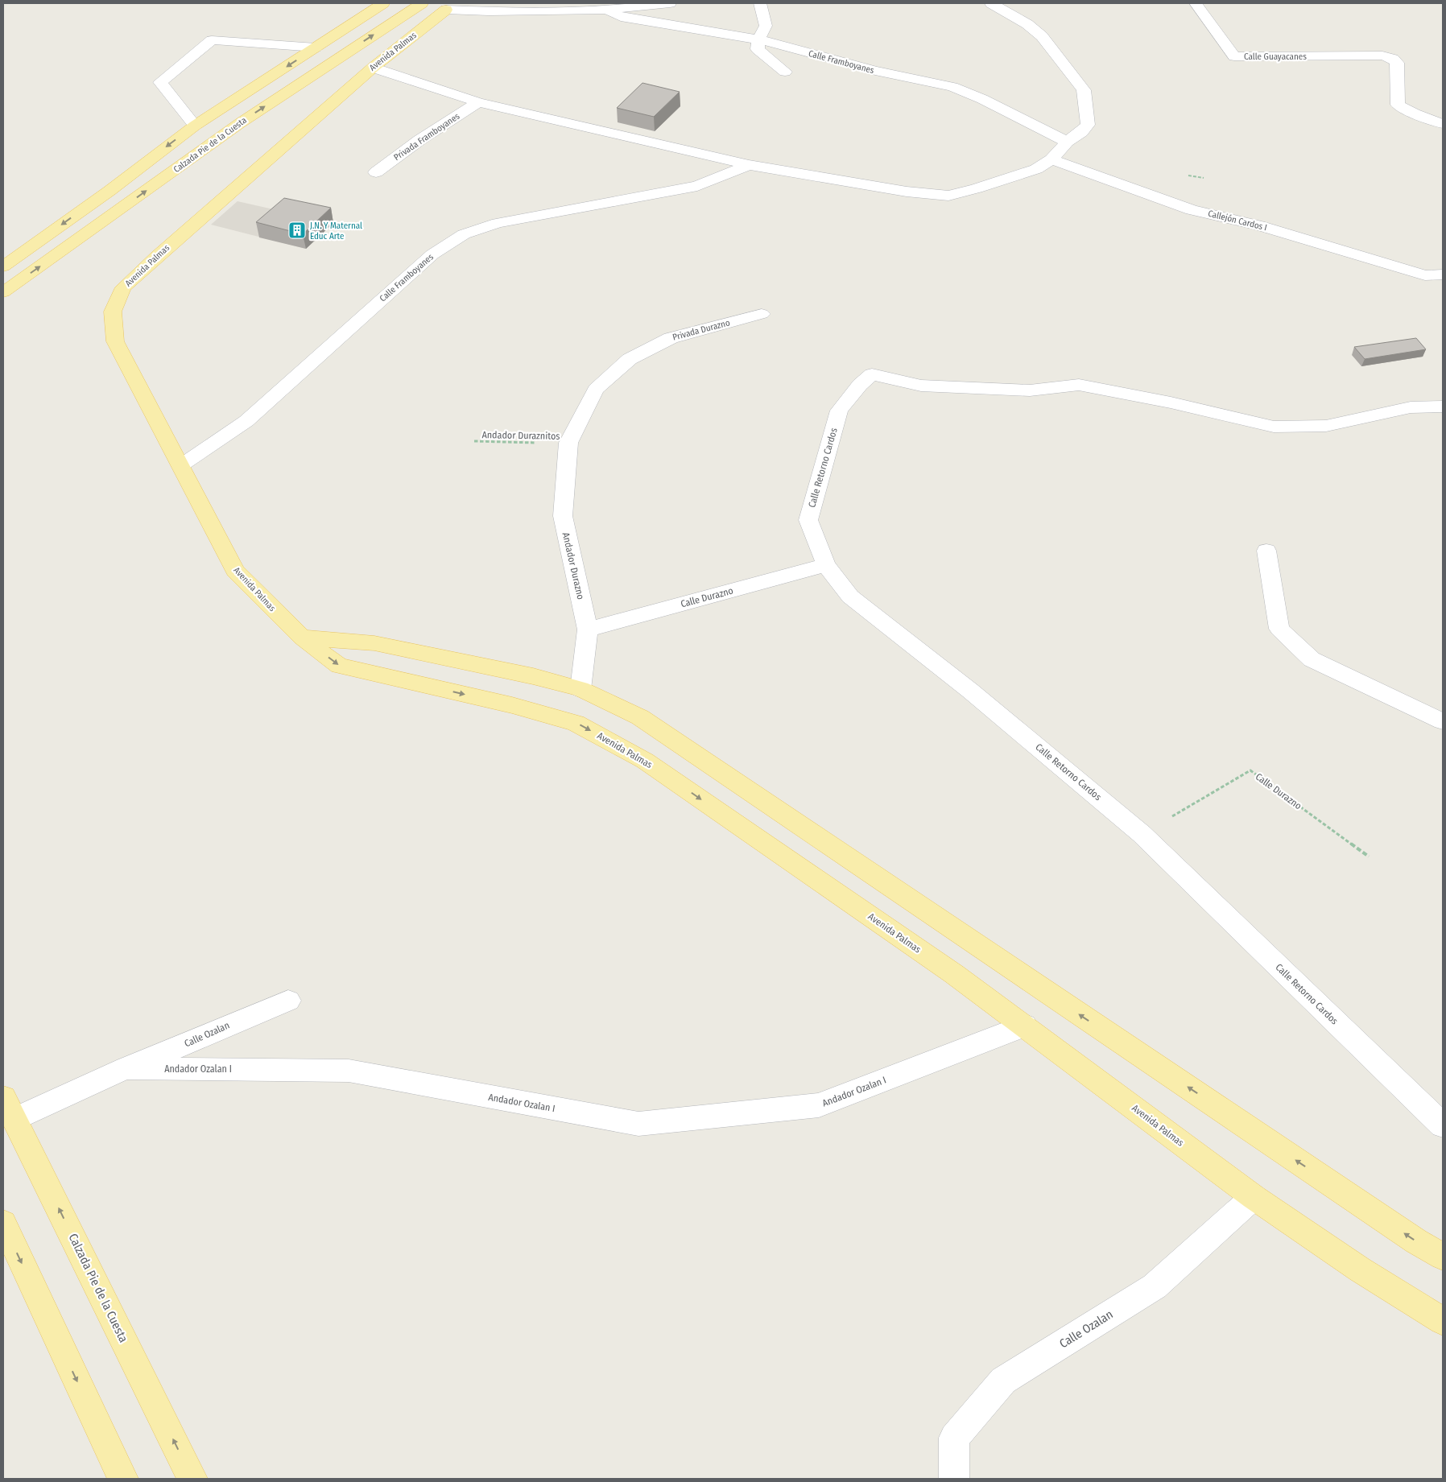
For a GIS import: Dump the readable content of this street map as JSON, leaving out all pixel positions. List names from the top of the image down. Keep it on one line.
{"streets":{"main road":["Avenida Palmas","Calzada Pie de la Cuesta"],"street":["Calle Guayacanes","Calle Framboyanes","Privada Framboyanes","Callejón Cardos I","Privada Durazno","Calle Retorno Cardos","Andador Durazno","Calle Durazno","Calle Ozalan","Andador Ozalan I"],"path":["Andador Duraznitos"]},"crossings":[["Avenida Palmas","Calle Framboyanes"],["Avenida Palmas","Calle Ozalan"],["Avenida Palmas","Andador Ozalan I"],["Calzada Pie de la Cuesta","Andador Ozalan I"],["Privada Durazno","Andador Duraznitos"],["Privada Durazno","Andador Durazno"],["Andador Duraznitos","Andador Durazno"],["Calle Retorno Cardos","Calle Durazno"],["Andador Durazno","Calle Durazno"],["Calle Ozalan","Andador Ozalan I"]],"places":{"building":["J.N. Y Maternal Educ Arte"]}}
